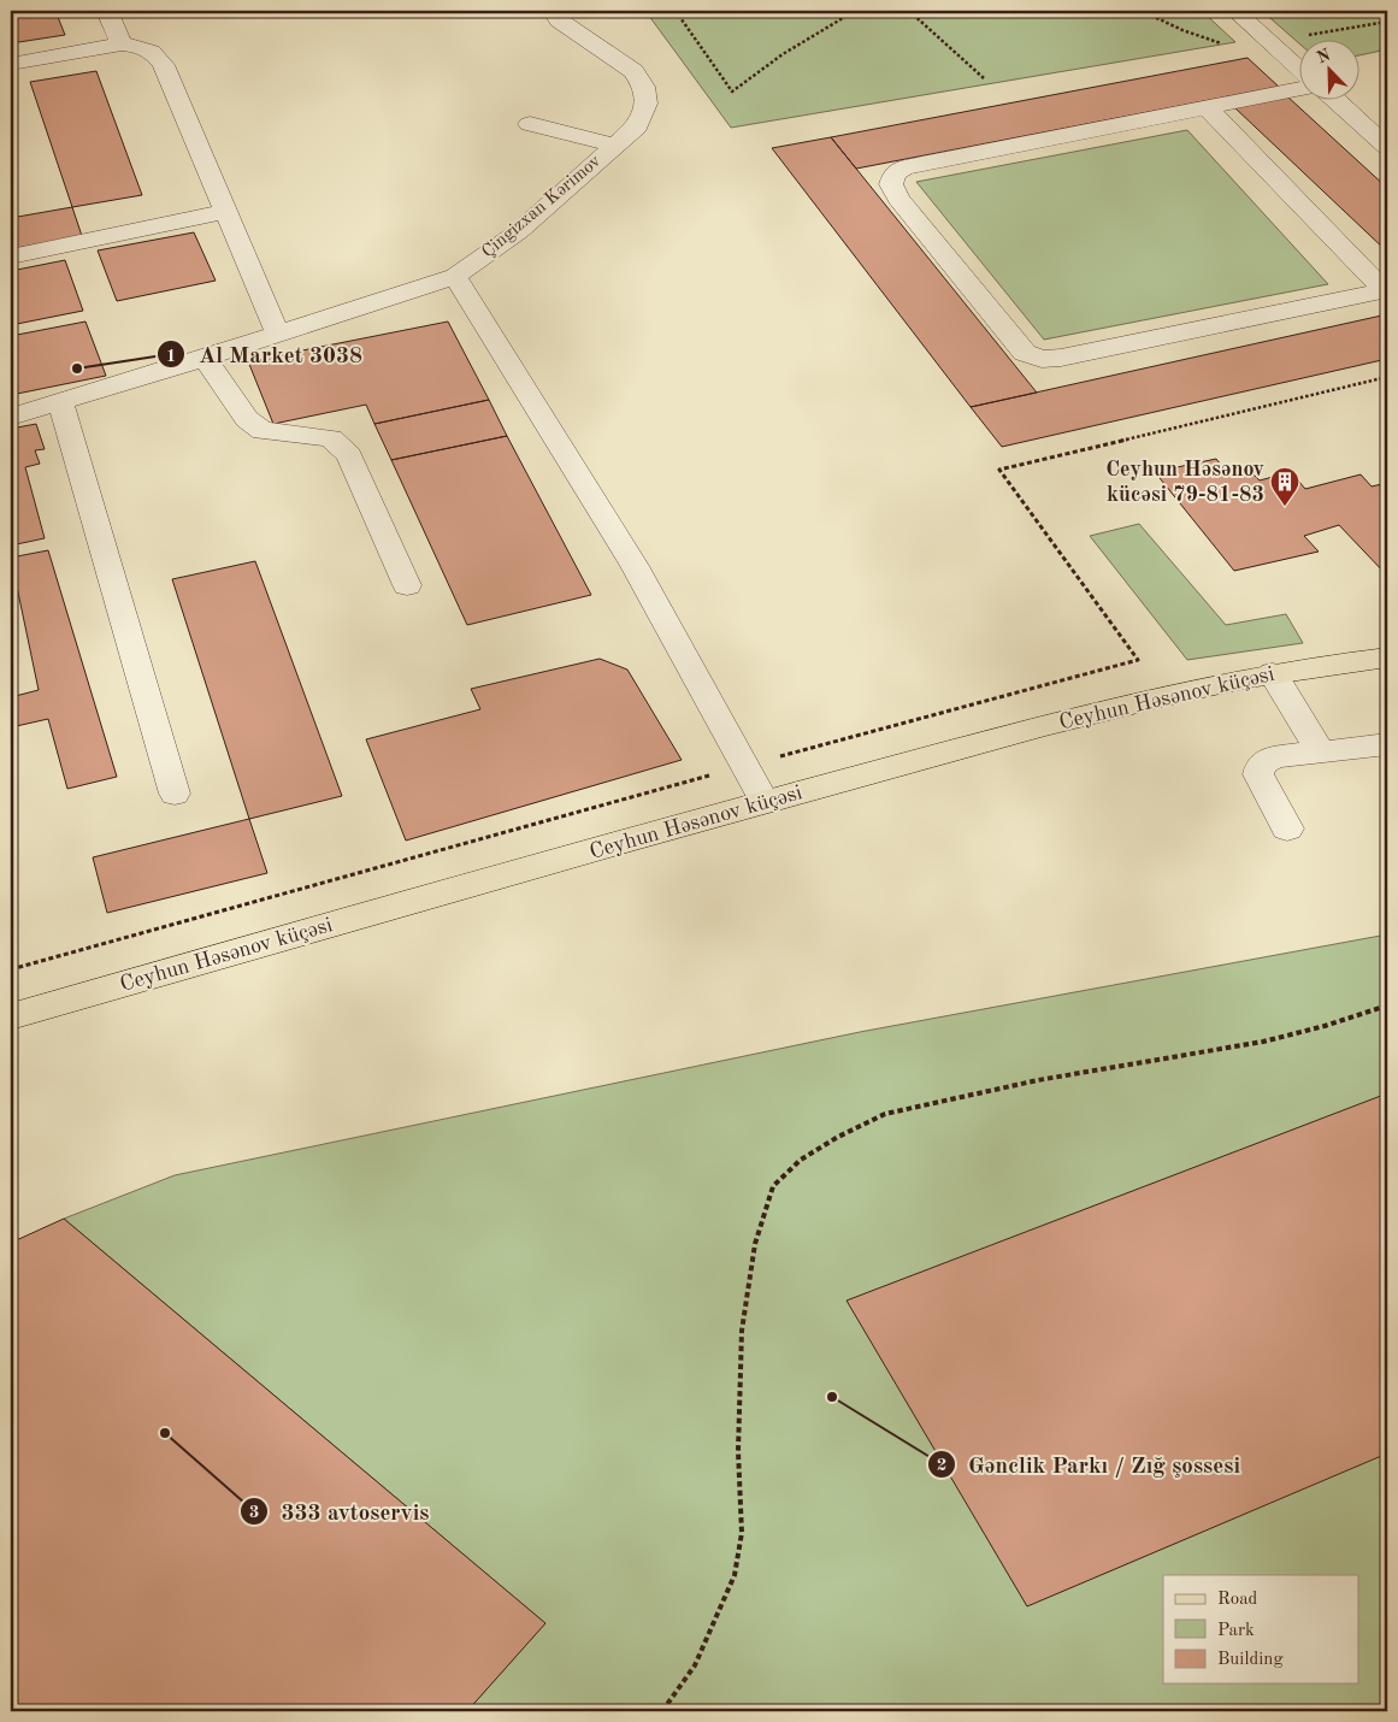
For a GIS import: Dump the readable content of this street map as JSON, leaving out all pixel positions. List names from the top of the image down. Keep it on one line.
{"streets":{"main road":["Ceyhun Həsənov küçəsi"],"street":["Çingizxan Kərimov"]},"places":{"other":["Al Market 3038","Gənclik Parkı / Zığ şossesi","333 avtoservis"],"building":["Ceyhun Həsənov kücəsi 79-81-83"]},"legend":["Road","Park","Building"],"north":"top left"}
